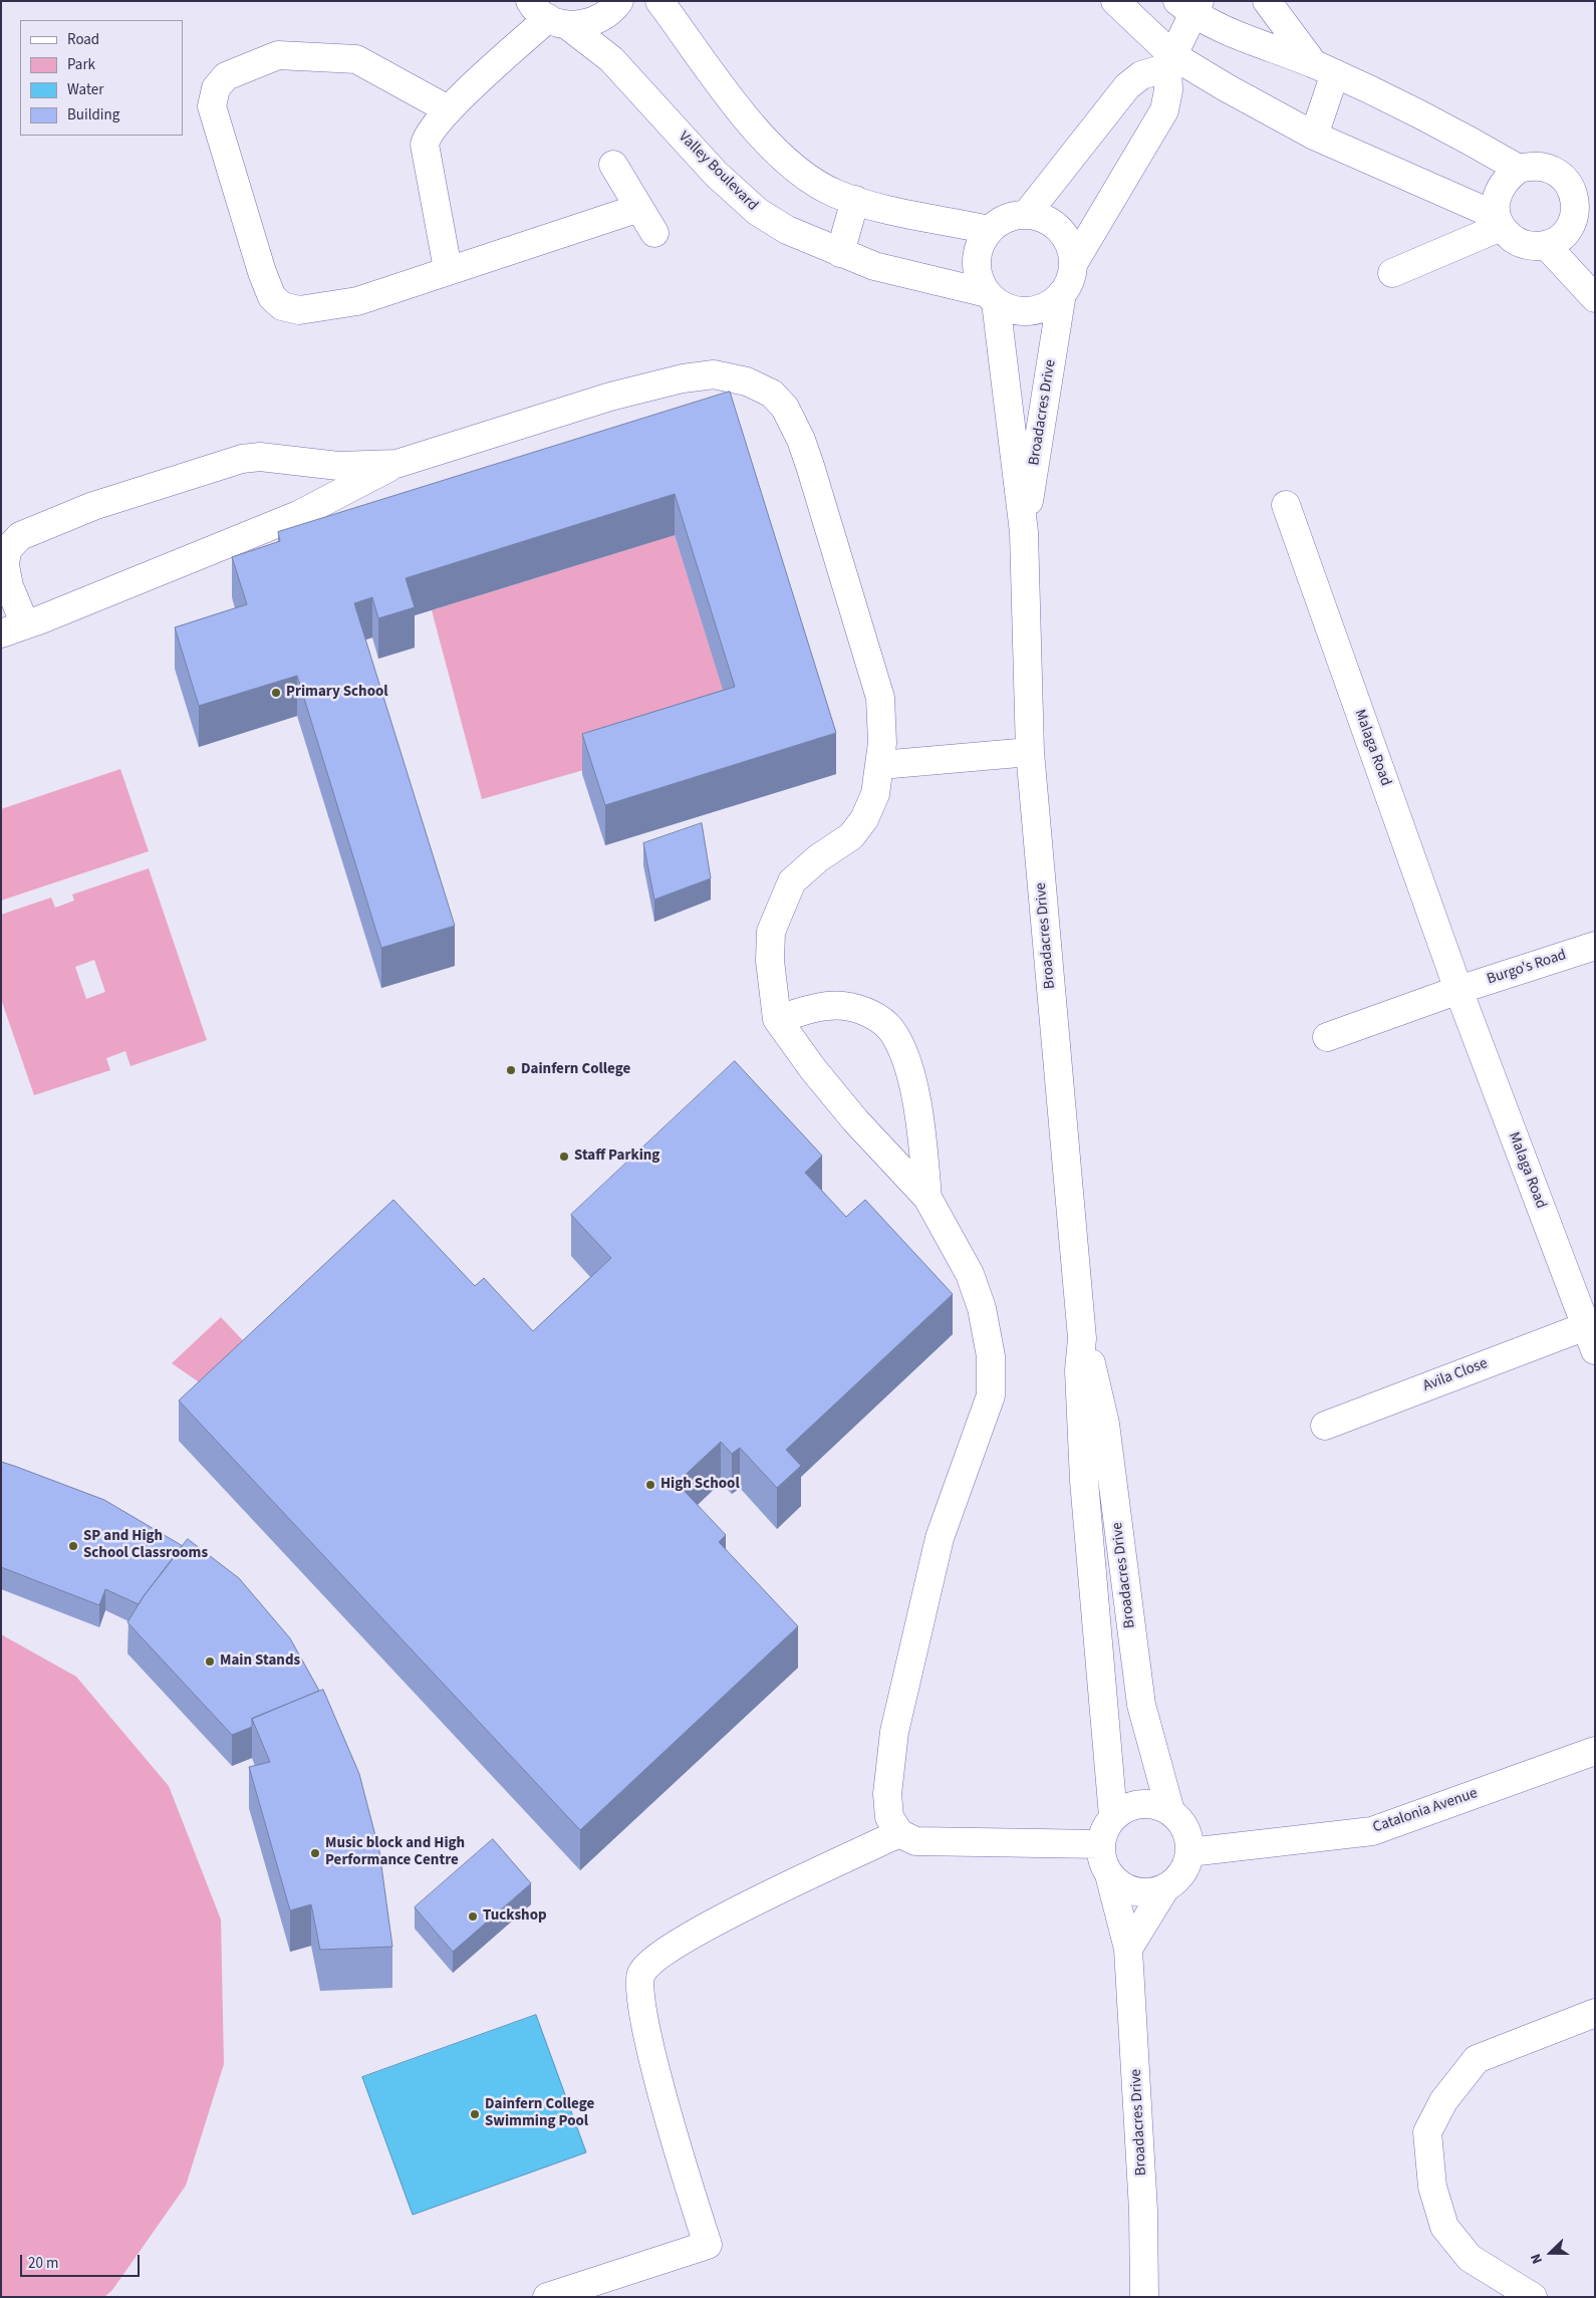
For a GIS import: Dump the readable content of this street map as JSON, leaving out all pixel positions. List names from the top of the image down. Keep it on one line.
{"streets":{"street":["Valley Boulevard","Broadacres Drive","Malaga Road","Burgo's Road","Avila Close","Catalonia Avenue"]},"crossings":[["Valley Boulevard","Broadacres Drive"],["Broadacres Drive","Catalonia Avenue"],["Malaga Road","Burgo's Road"],["Malaga Road","Avila Close"]],"places":["Primary School","Dainfern College","Staff Parking","High School","SP and High School Classrooms","Main Stands","Music block and High Performance Centre","Tuckshop","Dainfern College Swimming Pool"],"legend":["Road","Park","Water","Building"],"scale_bar":"20 m","north":"left"}
